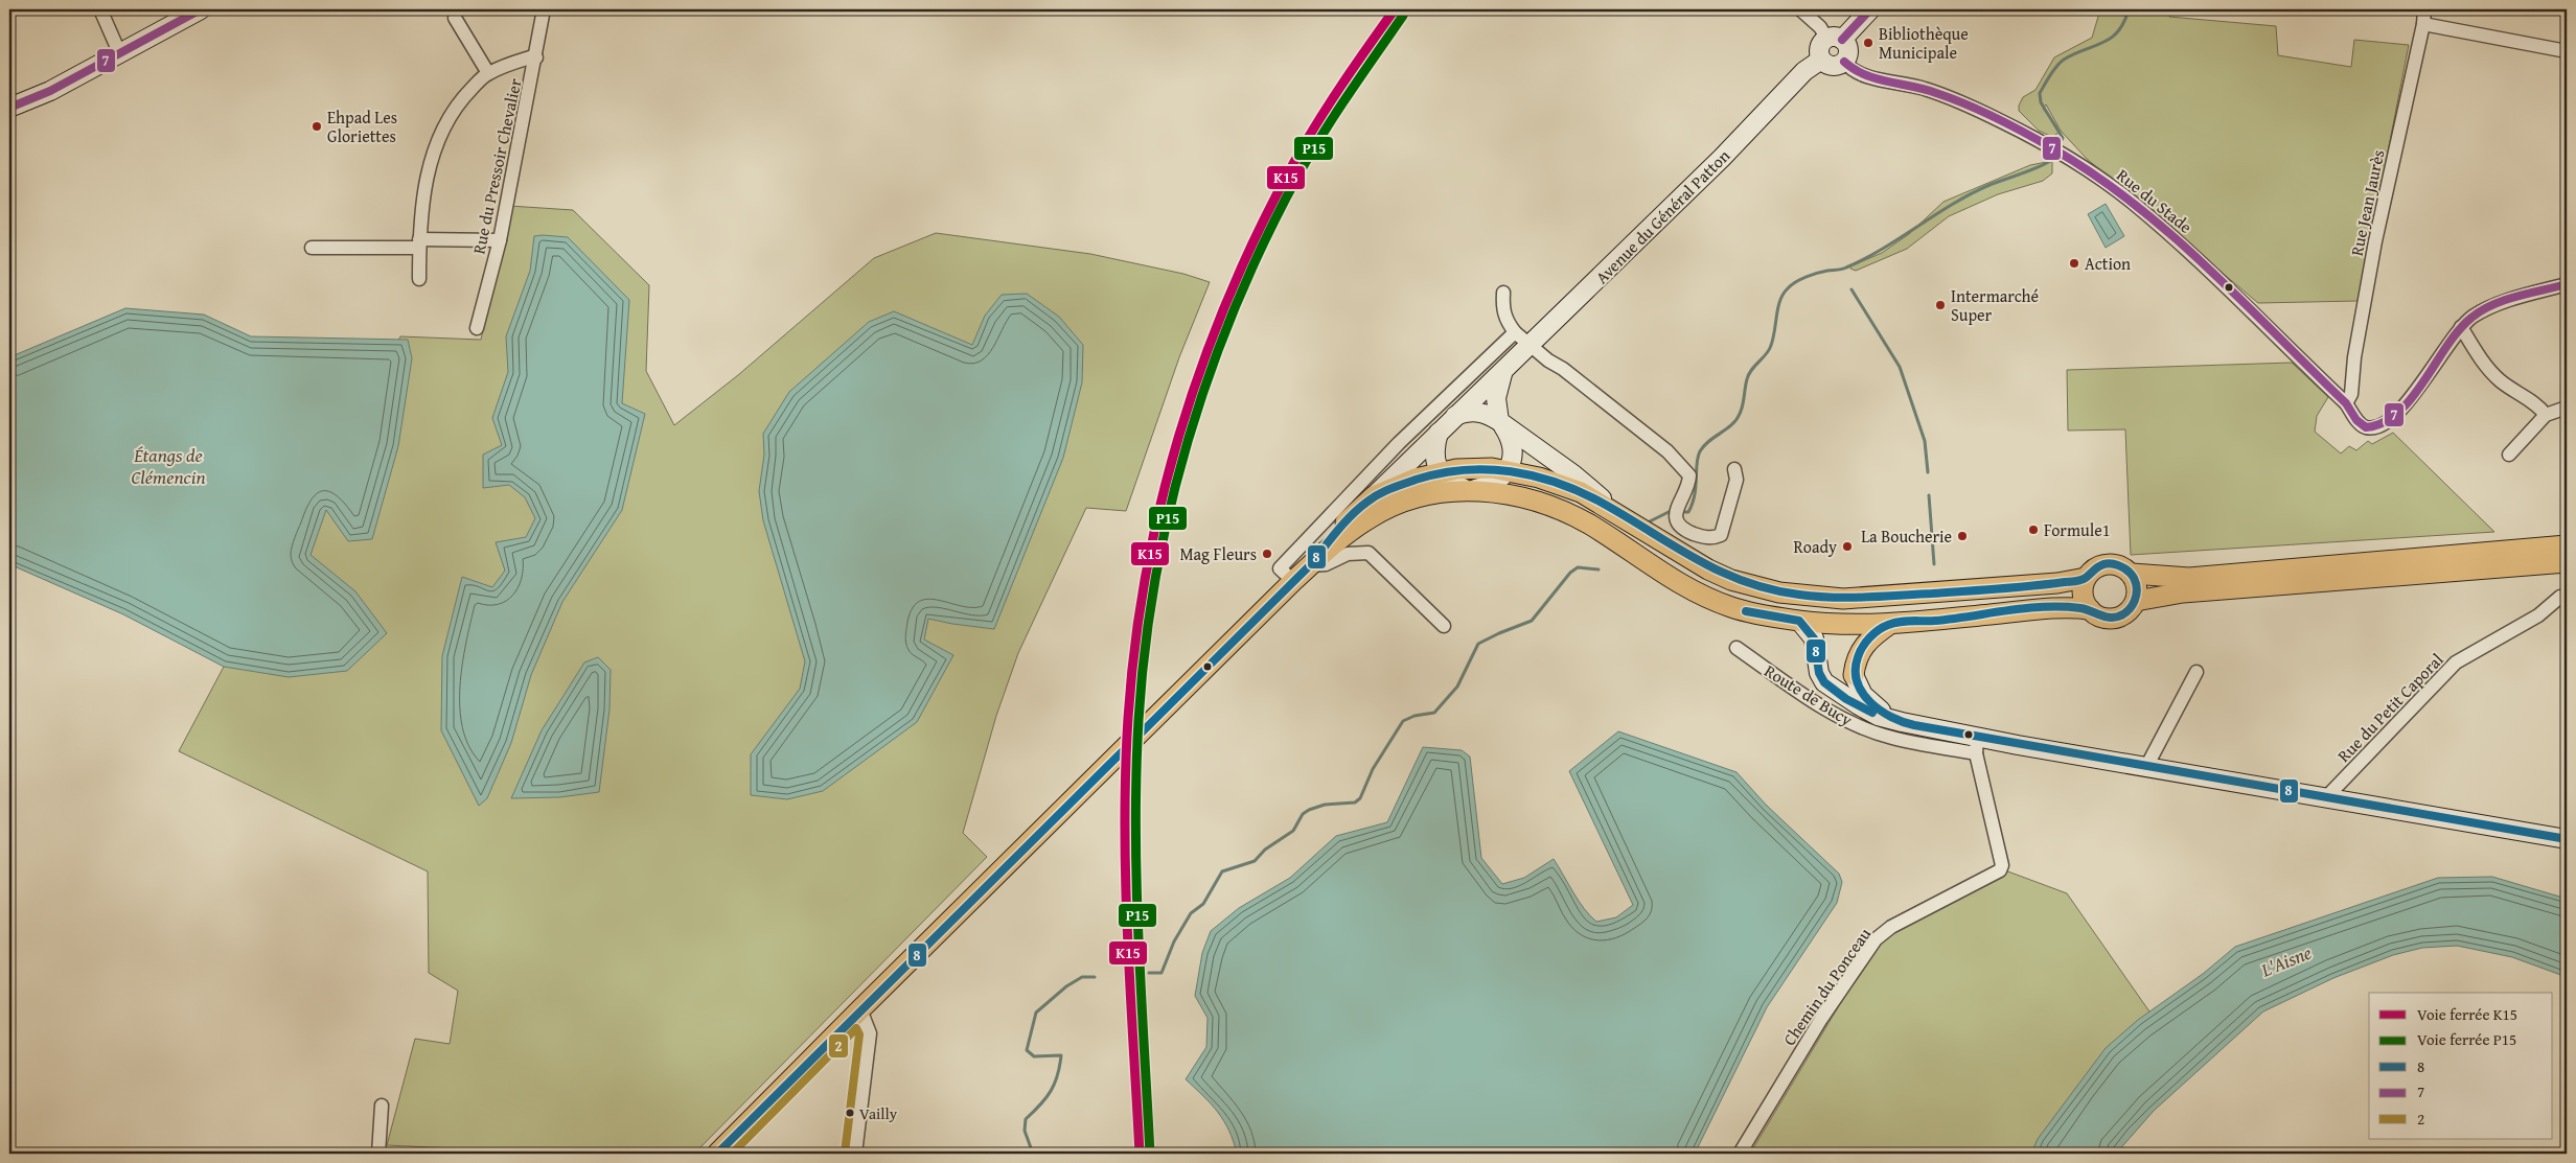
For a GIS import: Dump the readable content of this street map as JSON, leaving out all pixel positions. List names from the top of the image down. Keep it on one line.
{"streets":{"main road":["Avenue du Général Patton","Route de Bucy"],"street":["Rue du Pressoir Chevalier","Rue du Stade","Rue Jean Jaurès","Rue du Petit Caporal","Chemin du Ponceau"]},"crossings":[["Rue du Stade","Rue Jean Jaurès"],["Rue du Stade","Avenue du Général Patton"],["Route de Bucy","Rue du Petit Caporal"],["Route de Bucy","Chemin du Ponceau"]],"water":["Étangs de Clémencin","L'Aisne"],"places":["Bibliothèque Municipale","Ehpad Les Gloriettes","Action","Intermarché Super","Formule1","La Boucherie","Roady","Mag Fleurs","Vailly"],"lines":["rail line K15","transit line 7","rail line P15","transit line 8","transit line 2"],"legend":["Voie ferrée K15","Voie ferrée P15","8","7","2"]}
